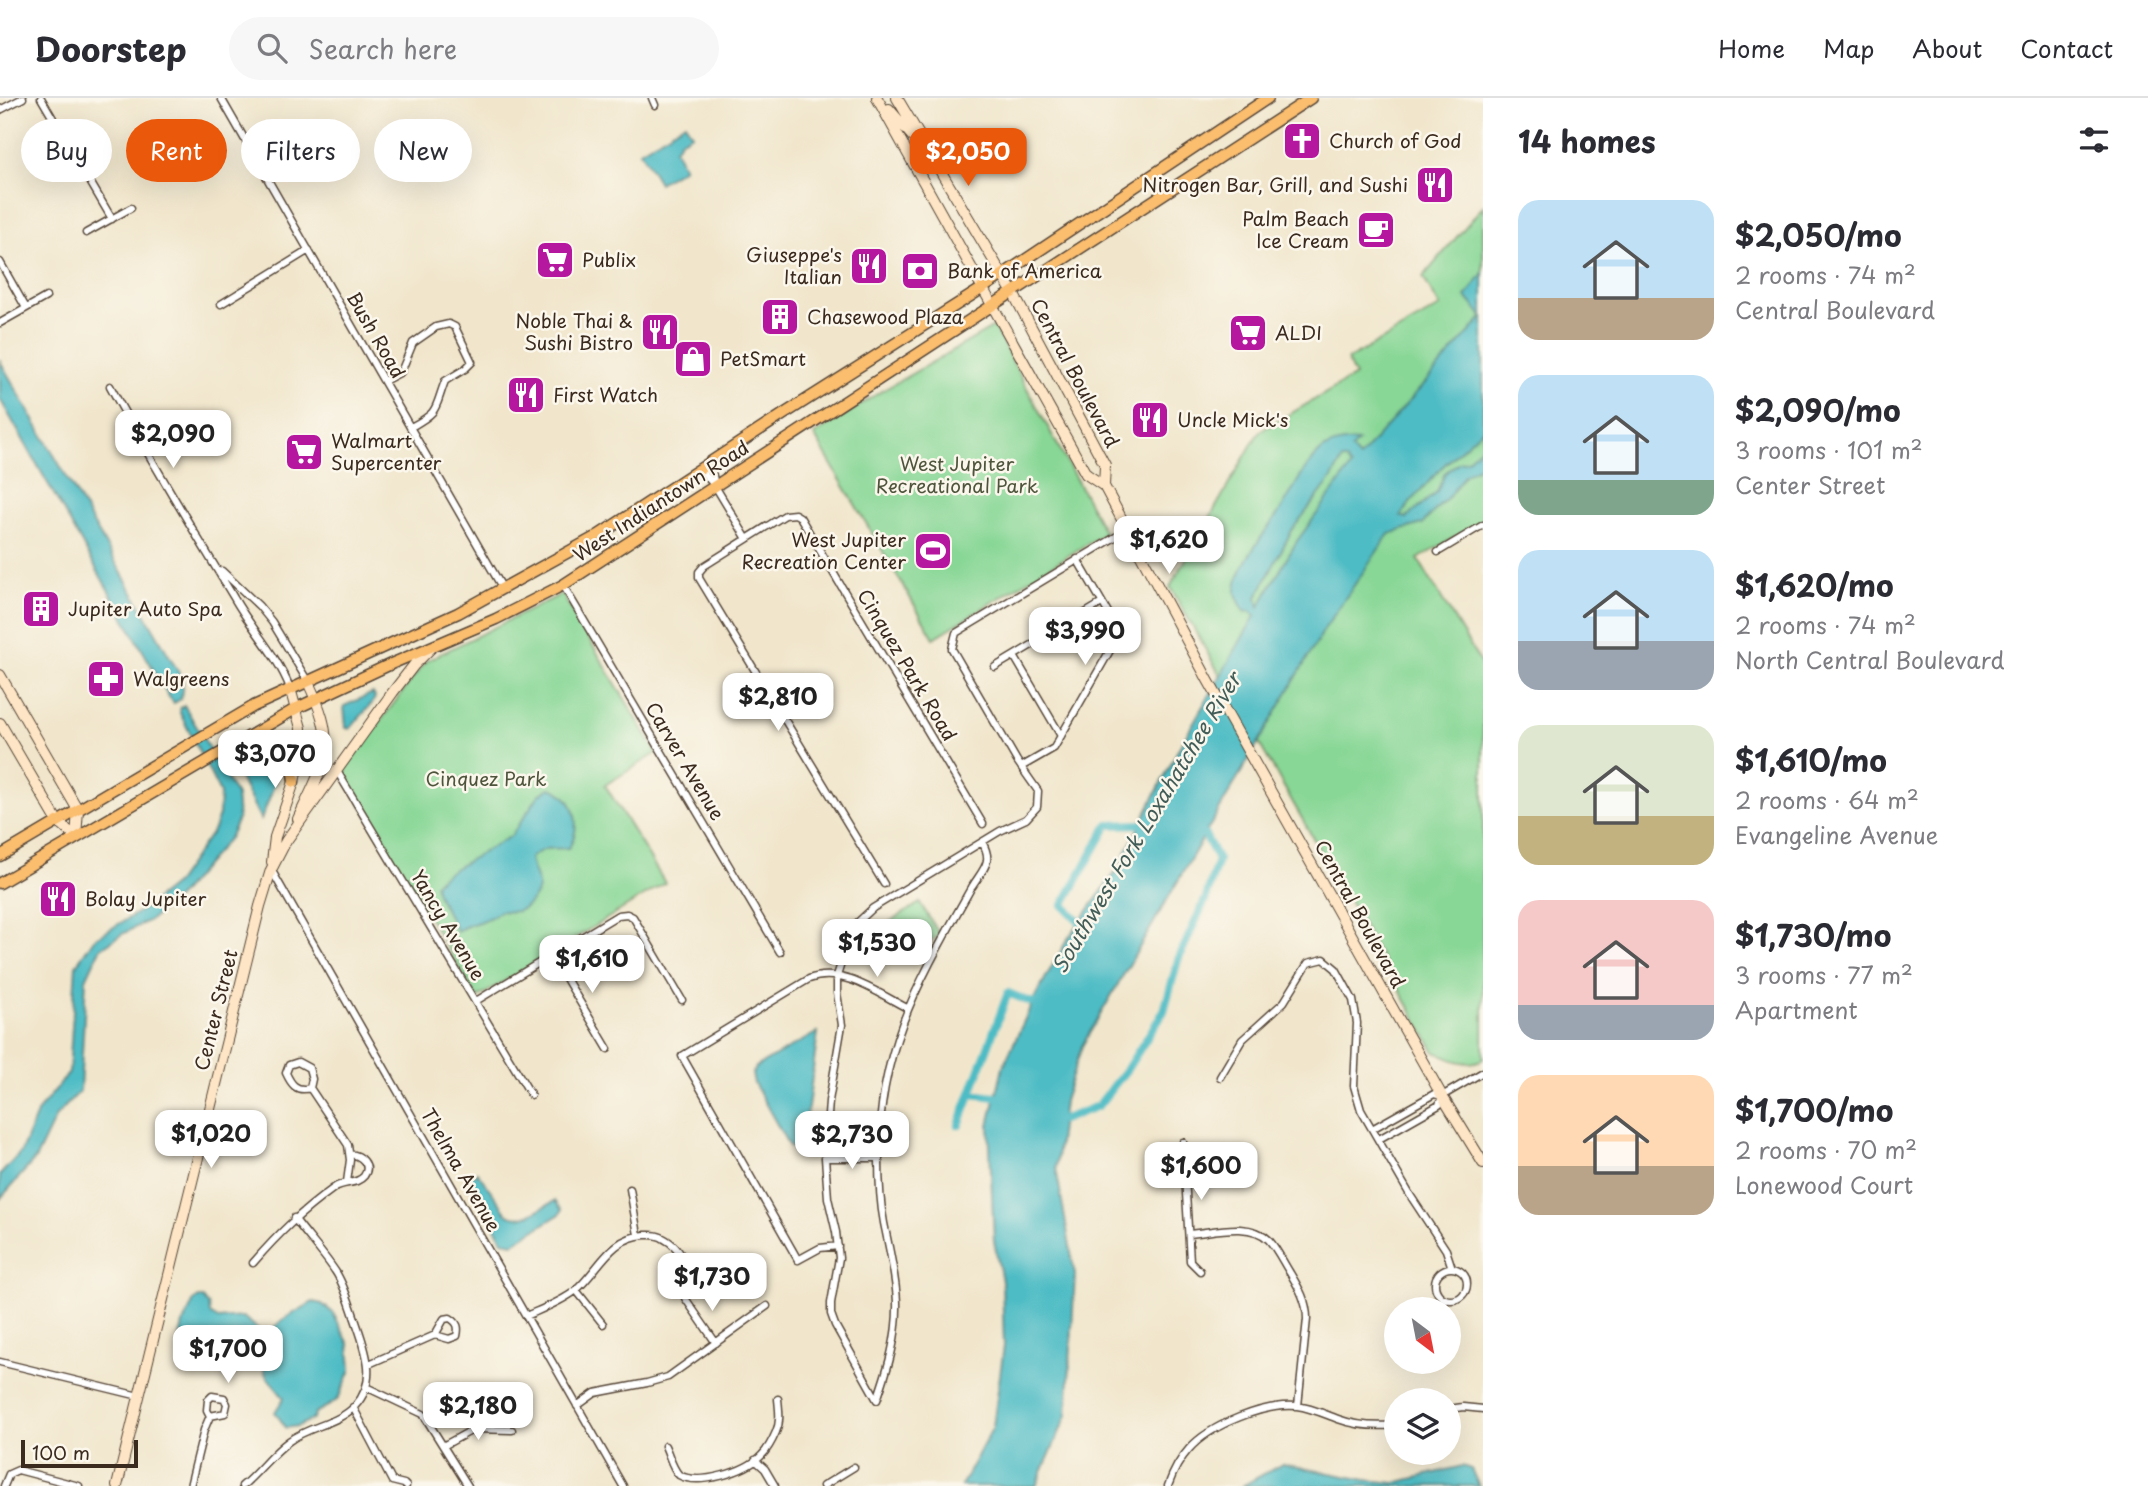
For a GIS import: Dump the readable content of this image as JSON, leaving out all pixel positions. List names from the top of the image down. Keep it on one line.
{"streets":{"main road":["West Indiantown Road"],"street":["Bush Road","Central Boulevard","Cinquez Park Road","Carver Avenue","Yancy Avenue","Center Street","Thelma Avenue"]},"crossings":[["Bush Road","West Indiantown Road"],["Central Boulevard","West Indiantown Road"],["West Indiantown Road","Carver Avenue"],["West Indiantown Road","Center Street"],["Yancy Avenue","Center Street"],["Center Street","Thelma Avenue"]],"water":["Southwest Fork Loxahatchee River"],"parks":["West Jupiter Recreational Park","Cinquez Park"],"places":{"church":["Church of God"],"restaurant":["Nitrogen Bar, Grill, and Sushi","Giuseppe's Italian","Noble Thai & Sushi Bistro","First Watch","Uncle Mick's","Bolay Jupiter"],"cafe":["Palm Beach Ice Cream"],"supermarket":["Publix","ALDI","Walmart Supercenter"],"bank":["Bank of America"],"building":["Chasewood Plaza","Jupiter Auto Spa"],"shop":["PetSmart"],"sports":["West Jupiter Recreation Center"],"pharmacy":["Walgreens"]},"scale_bar":"100 m","north":"bottom right","page":{"header":"Doorstep","search":"Search here","nav":["Home","Map","About","Contact"],"heading":"14 homes","chip":["Buy","Rent","Filters","New"],"price":["$2,050","$2,090","$1,620","$3,990","$2,810","$3,070","$1,530","$1,610","$1,020","$2,730","$1,600","$1,730","$1,700","$2,180"],"list":[{"name":"$2,050/mo","note":"2 rooms · 74 m² · Central Boulevard"},{"name":"$2,090/mo","note":"3 rooms · 101 m² · Center Street"},{"name":"$1,620/mo","note":"2 rooms · 74 m² · North Central Boulevard"},{"name":"$1,610/mo","note":"2 rooms · 64 m² · Evangeline Avenue"},{"name":"$1,730/mo","note":"3 rooms · 77 m² · Apartment"},{"name":"$1,700/mo","note":"2 rooms · 70 m² · Lonewood Court"}],"scale":"100 m"}}
